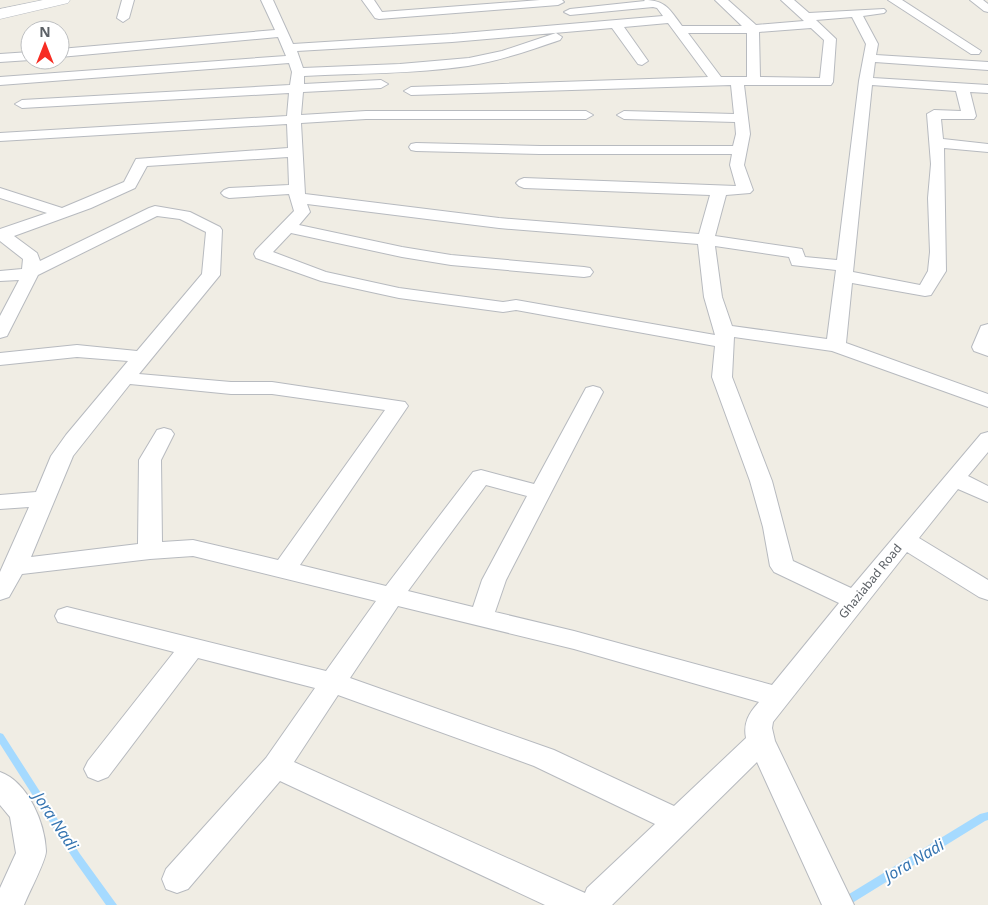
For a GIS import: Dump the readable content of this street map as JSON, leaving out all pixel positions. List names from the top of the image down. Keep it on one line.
{"streets":{"street":["Ghaziabad Road"]},"water":["Jora Nadi"],"north":"top"}
